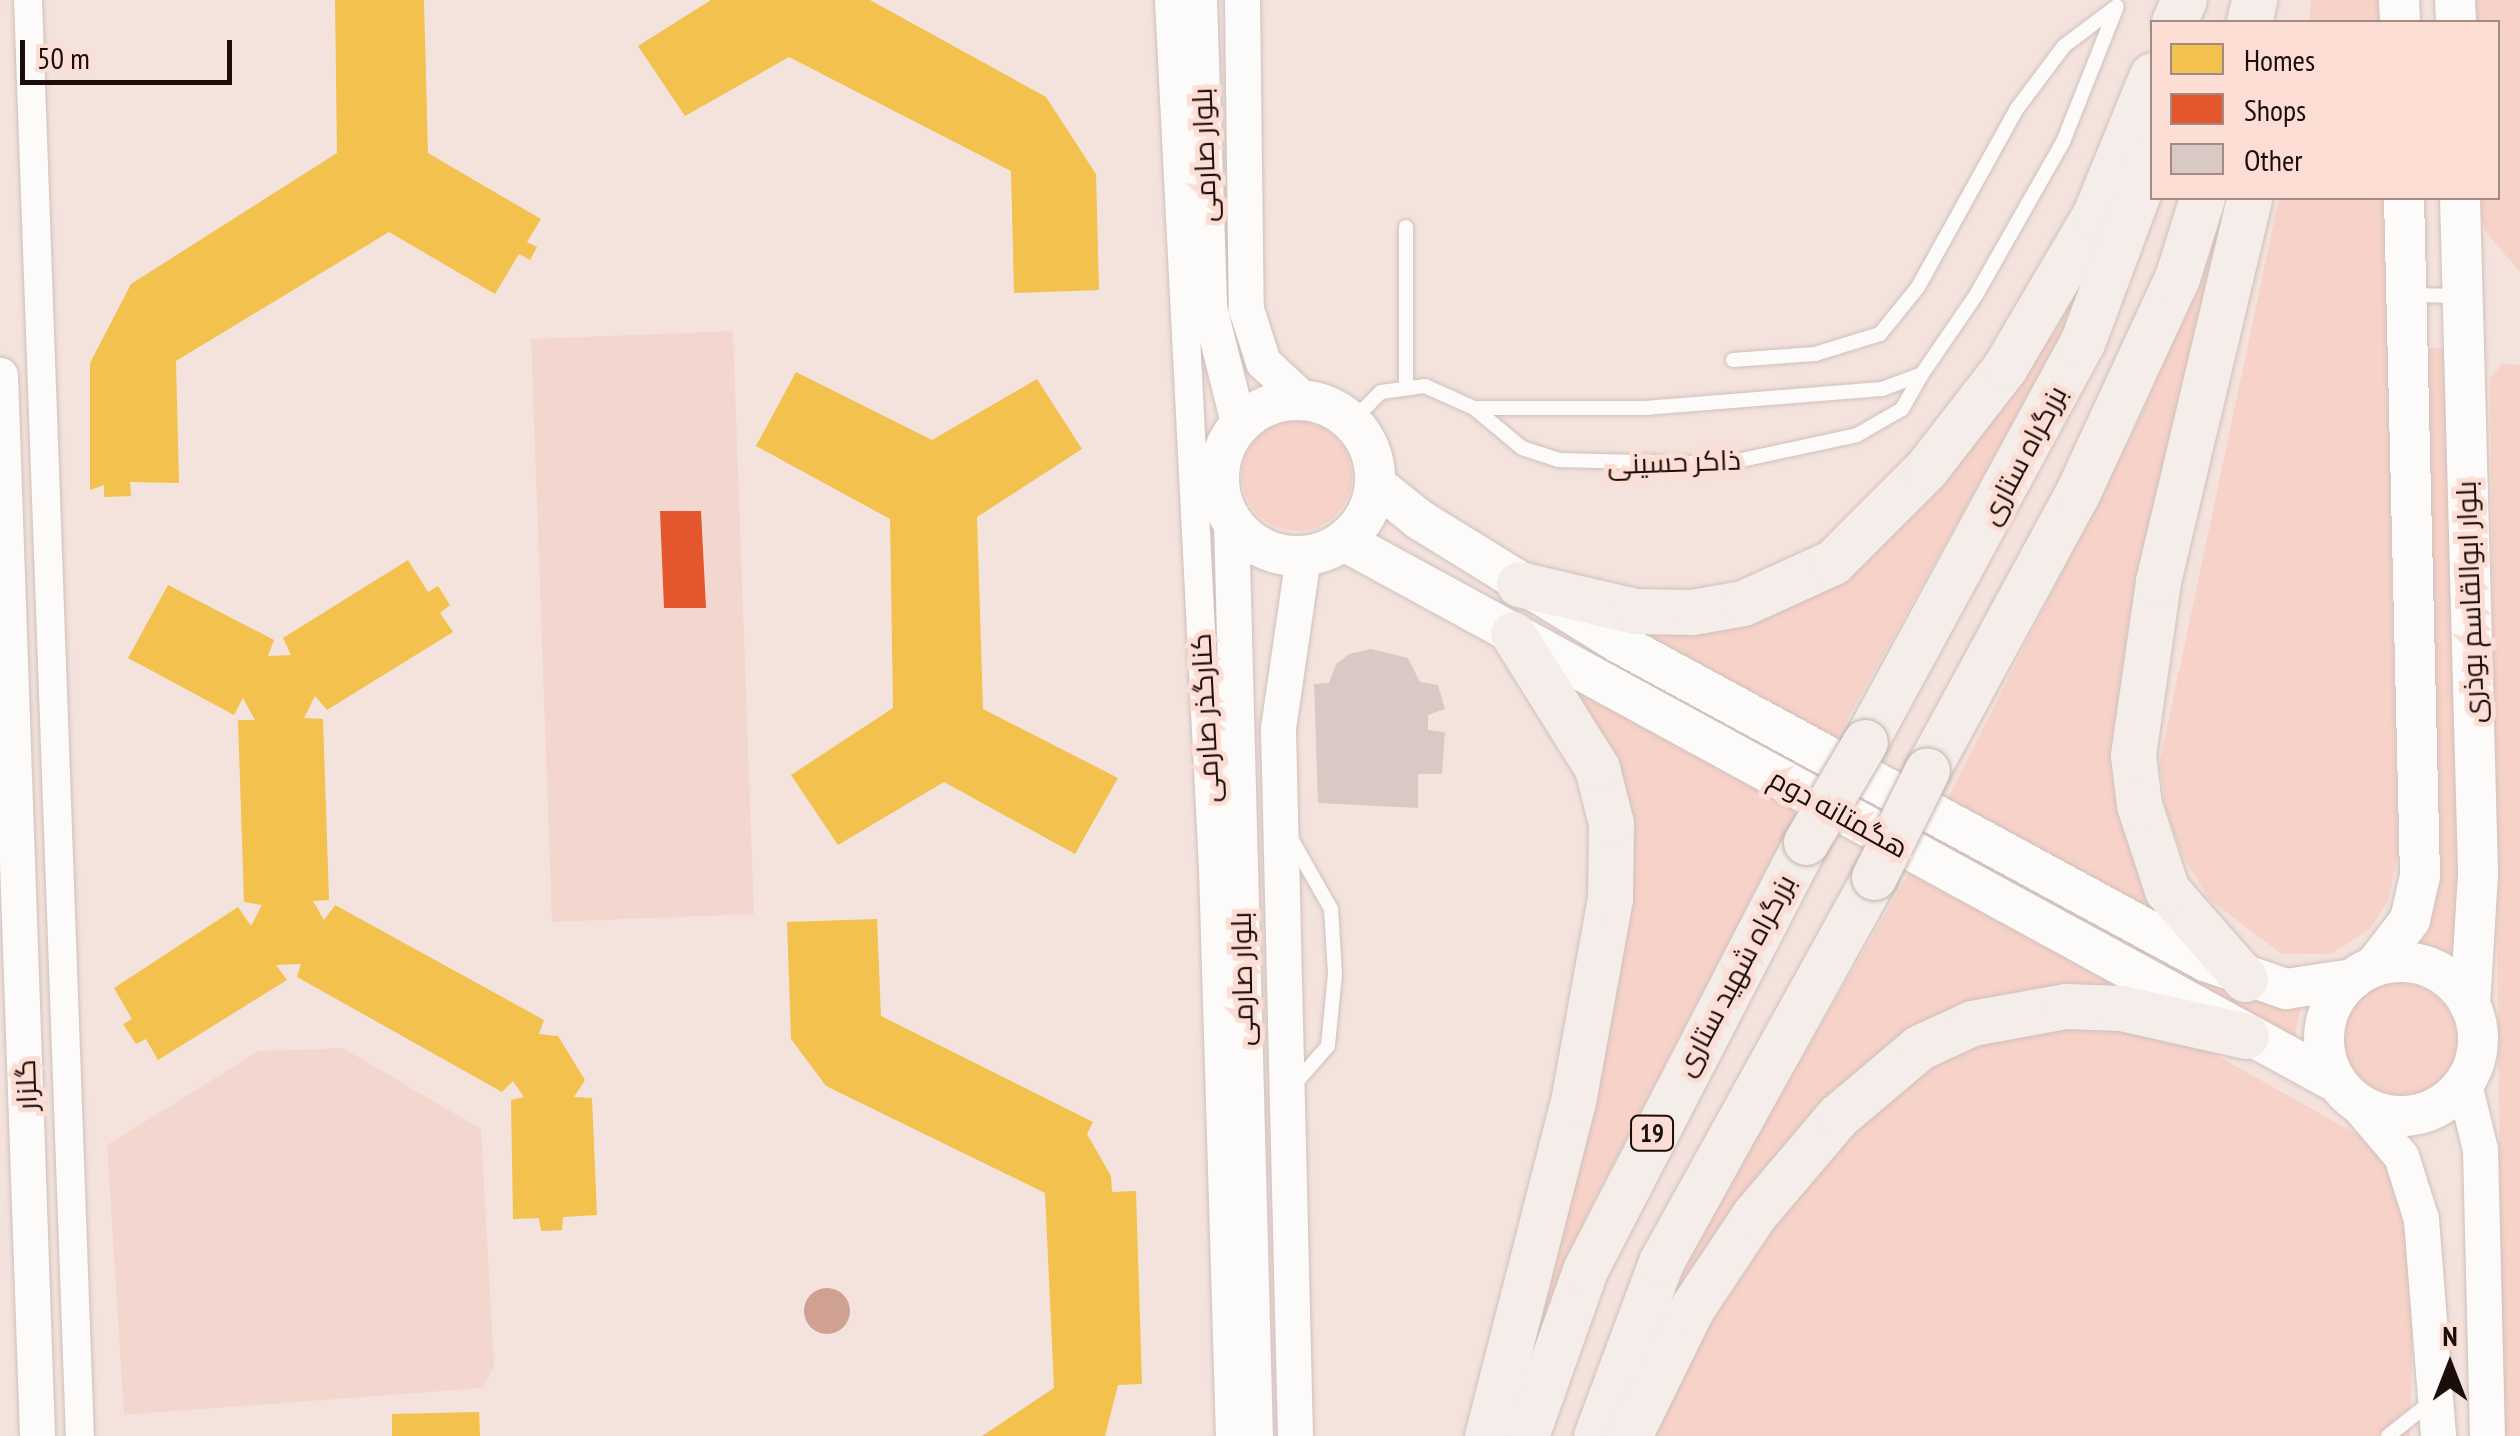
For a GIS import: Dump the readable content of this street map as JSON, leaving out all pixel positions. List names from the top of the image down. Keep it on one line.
{"streets":{"highway":["بزرگراه ستاری","بزرگراه شهید ستاری","19"],"main road":["بلوار ابوالقاسم بوذری","هگمتانه دوم"],"street":["بلوار صارمی","کنارگذر صارمی","گلزار"],"lane":["ذاکر حسینی"]},"crossings":[["بلوار صارمی","کنارگذر صارمی"],["بلوار صارمی","هگمتانه دوم"],["بزرگراه ستاری","بزرگراه شهید ستاری"],["بلوار ابوالقاسم بوذری","هگمتانه دوم"],["کنارگذر صارمی","هگمتانه دوم"]],"legend":["Homes","Shops","Other"],"scale_bar":"50 m","north":"top"}
